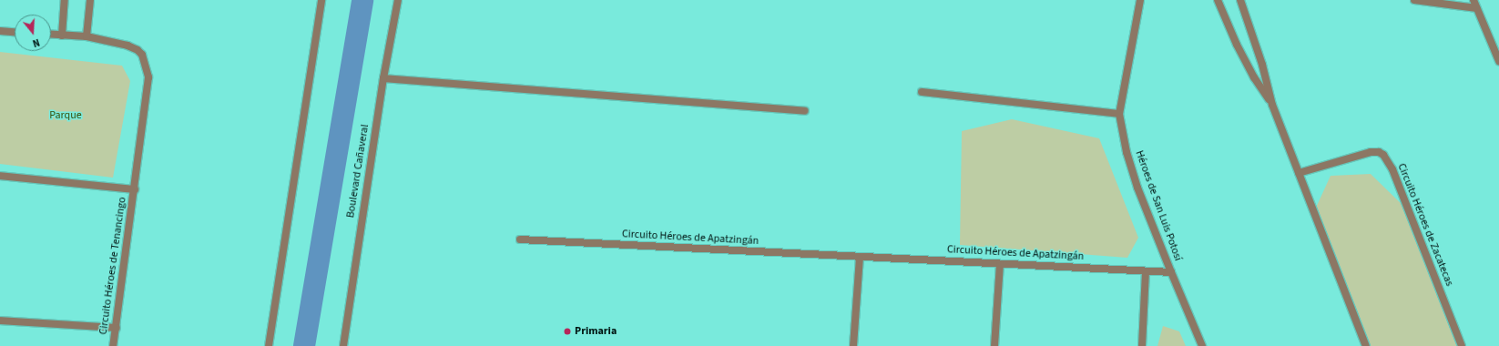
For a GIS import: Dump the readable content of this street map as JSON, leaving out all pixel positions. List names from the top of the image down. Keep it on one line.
{"streets":{"street":["Boulevard Cañaveral","Héroes de San Luis Potosí","Circuito Héroes de Zacatecas","Circuito Héroes de Apatzingán","Circuito Héroes de Tenancingo"]},"crossings":[["Héroes de San Luis Potosí","Circuito Héroes de Apatzingán"]],"parks":["Parque"],"places":["Primaria"],"north":"bottom"}
